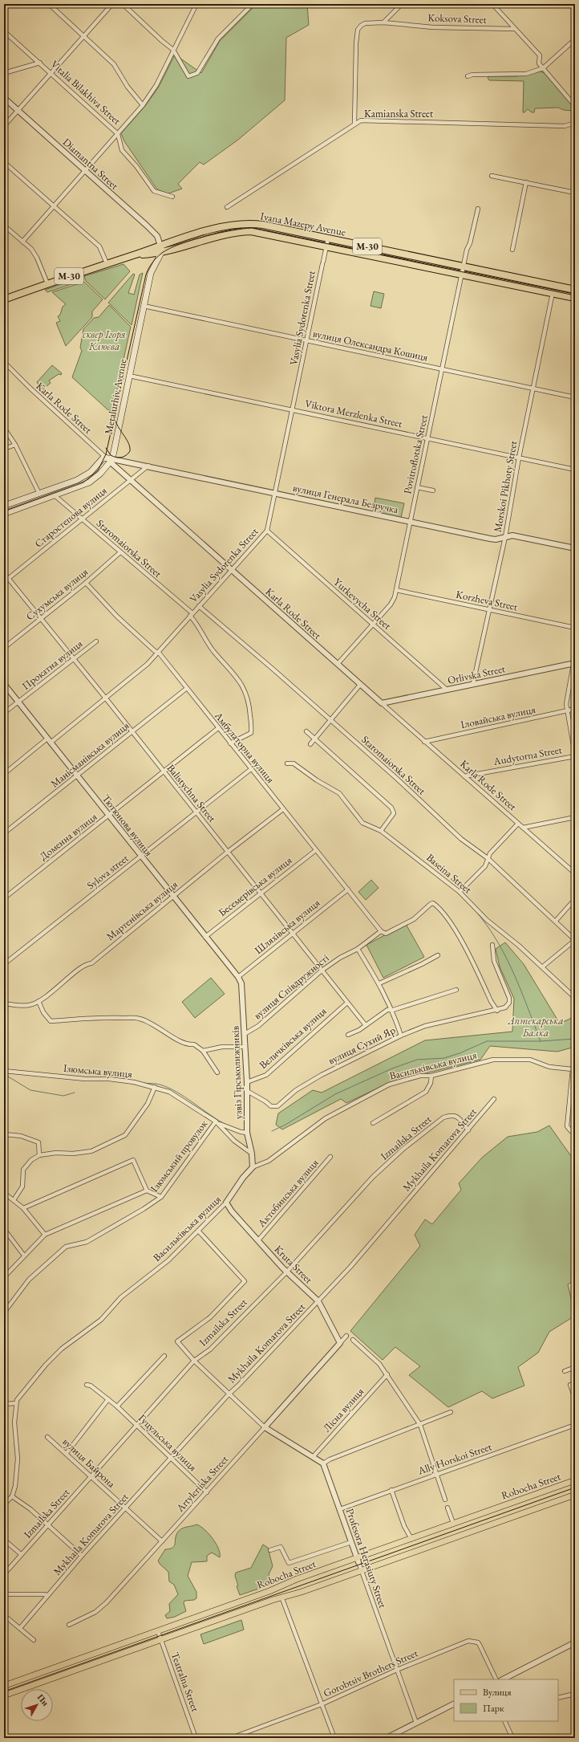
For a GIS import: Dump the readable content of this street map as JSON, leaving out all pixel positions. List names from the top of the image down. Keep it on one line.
{"streets":{"highway":["Ivana Mazepy Avenue","М-30"],"main road":["Metalurhiv Avenue","Robocha Street"],"street":["Koksova Street","Vitalia Bilakhiva Street","Kamianska Street","Diamantna Street","Vasylia Sydorenka Street","вулиця Олександра Кошиця","Karla Rode Street","Viktora Merzlenka Street","Povitroflotska Street","Morskoi Pikhoty Street","вулиця Генерала Безручка","Старостепова вулиця","Staromaiorska Street","Сухумська вулиця","Korzheva Street","Yurkevycha Street","Прокатна вулиця","Orlivska Street","Іловайська вулиця","Амбулаторна вулиця","Манісманівська вулиця","Audytorna Street","Balistychna Street","Тютюнова вулиця","Доменна вулиця","Sylova street","Baseina Street","Бесемерівська вулиця","Мартенівська вулиця","Шляхівська вулиця","вулиця Співдружності","Величківська вулиця","вулиця Сухий Яр","Васильківська вулиця","Ізюмська вулиця","узвіз Гірськолижників","Izmailska Street","Mykhaila Komarova Street","Ізюмський провулок","Актобинська вулиця","Kruta Street","Лісна вулиця","Гуцульська вулиця","Ally Horskoi Street","вулиця Байрона","Artyleriiska Street","Profesora Herasiuty Street","Gorobtsiv Brothers Street","Teatralna Street"]},"crossings":[["Koksova Street","Kamianska Street"],["Diamantna Street","Ivana Mazepy Avenue"],["Diamantna Street","М-30"],["Ivana Mazepy Avenue","М-30"],["Ivana Mazepy Avenue","Vasylia Sydorenka Street"],["Ivana Mazepy Avenue","Metalurhiv Avenue"],["Ivana Mazepy Avenue","Povitroflotska Street"],["Ivana Mazepy Avenue","Morskoi Pikhoty Street"],["М-30","Metalurhiv Avenue"],["Vasylia Sydorenka Street","вулиця Олександра Кошиця"],["Vasylia Sydorenka Street","Karla Rode Street"],["Vasylia Sydorenka Street","Viktora Merzlenka Street"],["Vasylia Sydorenka Street","вулиця Генерала Безручка"],["Vasylia Sydorenka Street","Staromaiorska Street"],["Vasylia Sydorenka Street","Yurkevycha Street"],["Vasylia Sydorenka Street","Амбулаторна вулиця"],["Vasylia Sydorenka Street","Balistychna Street"],["Vasylia Sydorenka Street","Тютюнова вулиця"],["вулиця Олександра Кошиця","Metalurhiv Avenue"],["вулиця Олександра Кошиця","Povitroflotska Street"],["вулиця Олександра Кошиця","Morskoi Pikhoty Street"],["Metalurhiv Avenue","Karla Rode Street"],["Metalurhiv Avenue","Viktora Merzlenka Street"],["Metalurhiv Avenue","вулиця Генерала Безручка"],["Karla Rode Street","Povitroflotska Street"],["Karla Rode Street","вулиця Генерала Безручка"],["Karla Rode Street","Старостепова вулиця"],["Karla Rode Street","Orlivska Street"],["Karla Rode Street","Іловайська вулиця"],["Karla Rode Street","Audytorna Street"],["Viktora Merzlenka Street","Povitroflotska Street"],["Viktora Merzlenka Street","Morskoi Pikhoty Street"],["Povitroflotska Street","вулиця Генерала Безручка"],["Povitroflotska Street","Korzheva Street"],["Povitroflotska Street","Yurkevycha Street"],["Morskoi Pikhoty Street","вулиця Генерала Безручка"],["Morskoi Pikhoty Street","Korzheva Street"],["Morskoi Pikhoty Street","Orlivska Street"],["вулиця Генерала Безручка","Старостепова вулиця"],["Старостепова вулиця","Staromaiorska Street"],["Старостепова вулиця","Balistychna Street"],["Staromaiorska Street","Сухумська вулиця"],["Staromaiorska Street","Амбулаторна вулиця"],["Сухумська вулиця","Амбулаторна вулиця"],["Сухумська вулиця","Balistychna Street"],["Yurkevycha Street","Orlivska Street"],["Прокатна вулиця","Balistychna Street"],["Прокатна вулиця","Тютюнова вулиця"],["Амбулаторна вулиця","Манісманівська вулиця"],["Амбулаторна вулиця","Доменна вулиця"],["Амбулаторна вулиця","Sylova street"],["Амбулаторна вулиця","Бесемерівська вулиця"],["Амбулаторна вулиця","Мартенівська вулиця"],["Амбулаторна вулиця","Шляхівська вулиця"],["Амбулаторна вулиця","вулиця Співдружності"],["Манісманівська вулиця","Balistychna Street"],["Манісманівська вулиця","Тютюнова вулиця"],["Balistychna Street","Доменна вулиця"],["Balistychna Street","Sylova street"],["Balistychna Street","Бесемерівська вулиця"],["Balistychna Street","Мартенівська вулиця"],["Balistychna Street","Шляхівська вулиця"],["Balistychna Street","вулиця Співдружності"],["Balistychna Street","Величківська вулиця"],["Тютюнова вулиця","Доменна вулиця"],["Тютюнова вулиця","Sylova street"],["Тютюнова вулиця","Бесемерівська вулиця"],["Тютюнова вулиця","Мартенівська вулиця"],["Тютюнова вулиця","Шляхівська вулиця"],["Тютюнова вулиця","узвіз Гірськолижників"],["Шляхівська вулиця","узвіз Гірськолижників"],["вулиця Співдружності","узвіз Гірськолижників"],["Величківська вулиця","узвіз Гірськолижників"],["вулиця Сухий Яр","узвіз Гірськолижників"],["Васильківська вулиця","узвіз Гірськолижників"],["Васильківська вулиця","Kruta Street"],["Ізюмська вулиця","узвіз Гірськолижників"],["Ізюмська вулиця","Ізюмський провулок"],["Izmailska Street","Mykhaila Komarova Street"],["Izmailska Street","Kruta Street"],["Izmailska Street","Гуцульська вулиця"],["Izmailska Street","вулиця Байрона"],["Mykhaila Komarova Street","Kruta Street"],["Mykhaila Komarova Street","Гуцульська вулиця"],["Mykhaila Komarova Street","вулиця Байрона"],["Актобинська вулиця","Kruta Street"],["Kruta Street","Artyleriiska Street"],["Гуцульська вулиця","Artyleriiska Street"],["Ally Horskoi Street","Profesora Herasiuty Street"],["вулиця Байрона","Artyleriiska Street"],["Robocha Street","Profesora Herasiuty Street"],["Robocha Street","Teatralna Street"],["Profesora Herasiuty Street","Gorobtsiv Brothers Street"]],"parks":["сквер Ігоря Клюєва","Аптекарська Балка"],"legend":["Вулиця","Парк"],"north":"top right"}
